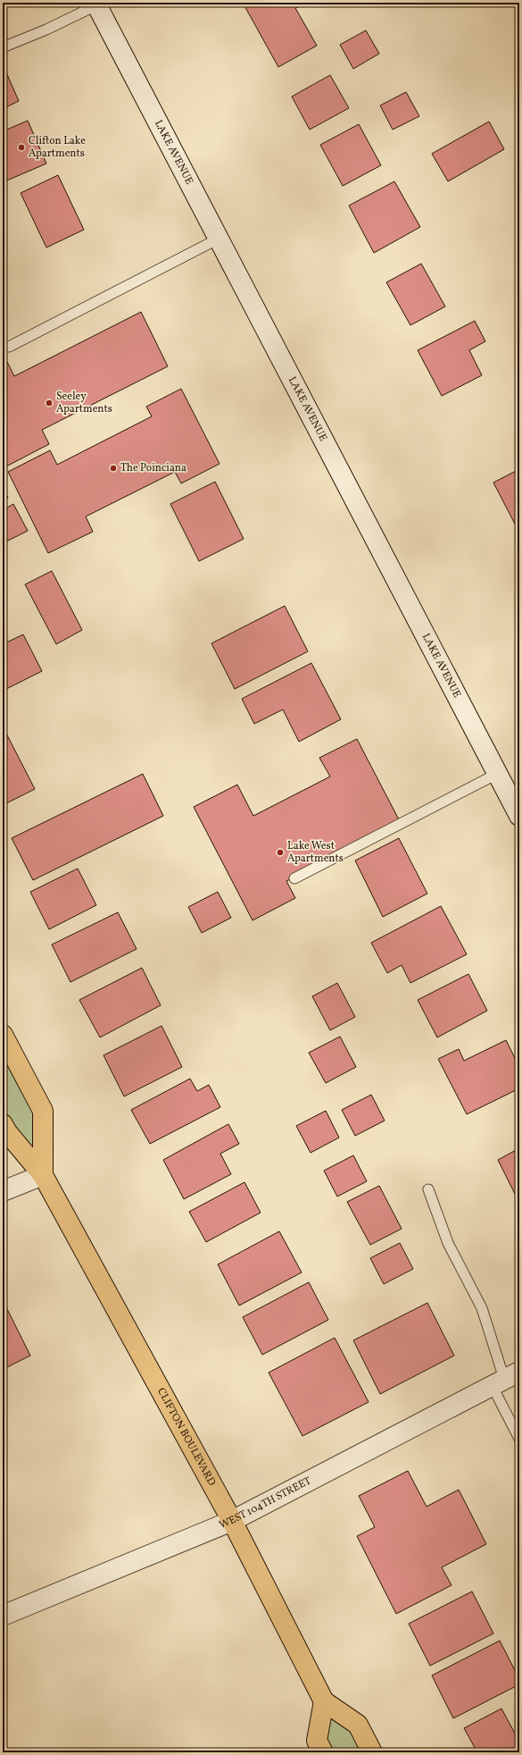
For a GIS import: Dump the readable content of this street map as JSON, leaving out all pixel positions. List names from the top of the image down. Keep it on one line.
{"streets":{"main road":["CLIFTON BOULEVARD"],"street":["LAKE AVENUE","WEST 104TH STREET"]},"crossings":[["CLIFTON BOULEVARD","WEST 104TH STREET"]],"places":["Clifton Lake Apartments","Seeley Apartments","The Poinciana","Lake West Apartments"]}
